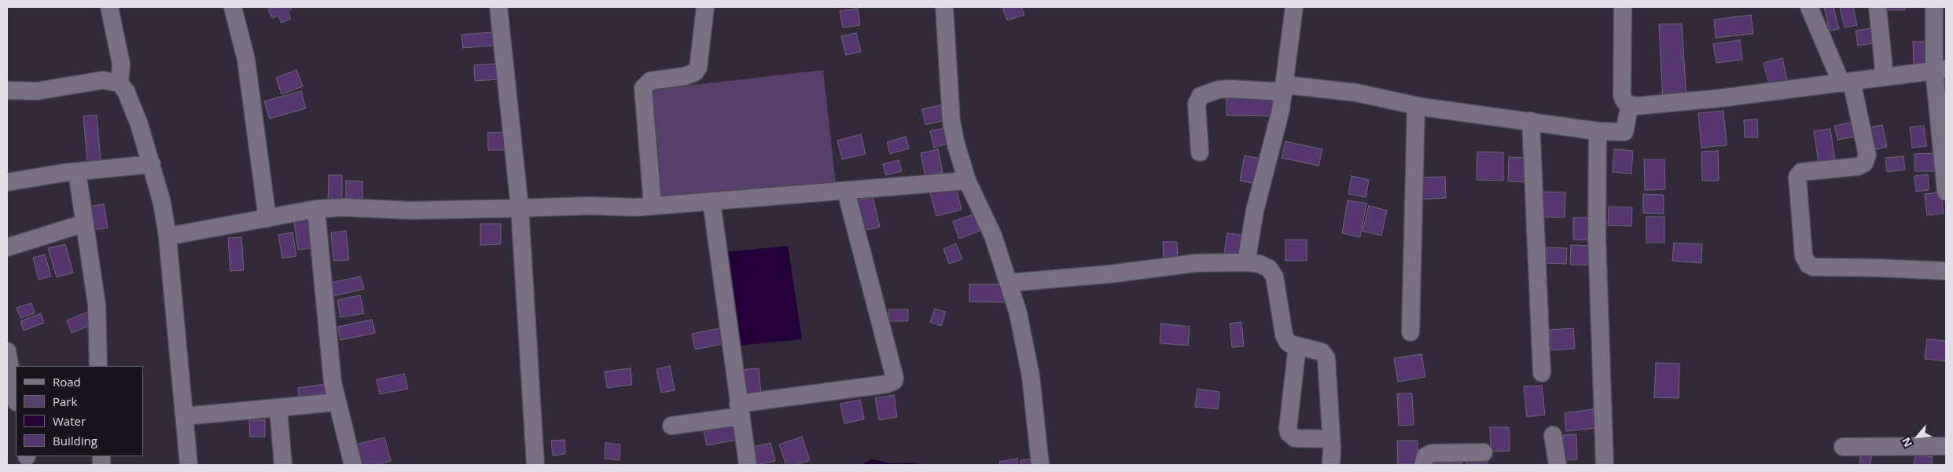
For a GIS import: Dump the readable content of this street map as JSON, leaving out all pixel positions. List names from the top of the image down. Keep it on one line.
{"legend":["Road","Park","Water","Building"],"north":"bottom left"}
